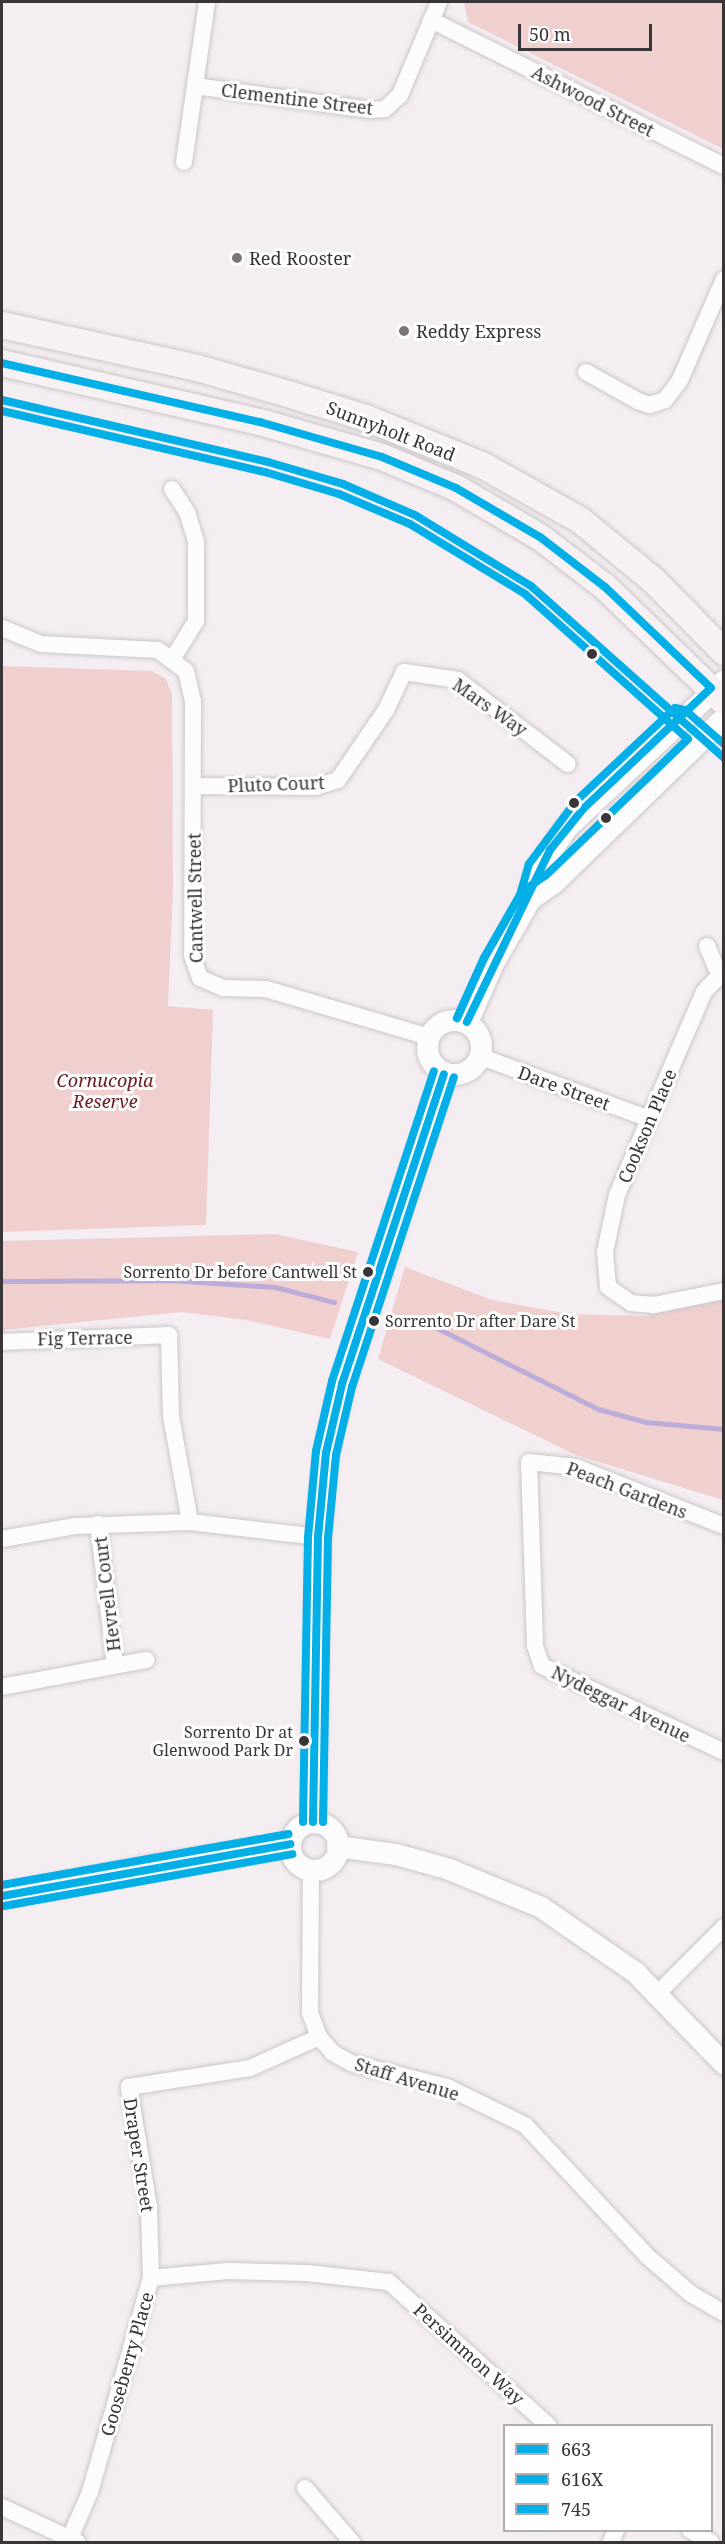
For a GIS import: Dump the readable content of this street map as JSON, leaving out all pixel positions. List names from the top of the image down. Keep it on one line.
{"streets":{"main road":["Sunnyholt Road"],"street":["Clementine Street","Ashwood Street","Mars Way","Pluto Court","Cantwell Street","Dare Street","Cookson Place","Fig Terrace","Peach Gardens","Hevrell Court","Nydeggar Avenue","Staff Avenue","Draper Street","Persimmon Way","Gooseberry Place"]},"crossings":[["Clementine Street","Ashwood Street"],["Mars Way","Pluto Court"],["Pluto Court","Cantwell Street"],["Cantwell Street","Dare Street"],["Dare Street","Cookson Place"],["Peach Gardens","Nydeggar Avenue"],["Staff Avenue","Draper Street"],["Draper Street","Gooseberry Place"],["Persimmon Way","Gooseberry Place"]],"parks":["Cornucopia Reserve"],"places":["Red Rooster","Reddy Express","Sorrento Dr before Cantwell St","Sorrento Dr after Dare St","Sorrento Dr at Glenwood Park Dr"],"lines":["transit line 663","transit line 616X","transit line 745"],"legend":["663","616X","745"],"scale_bar":"50 m"}
